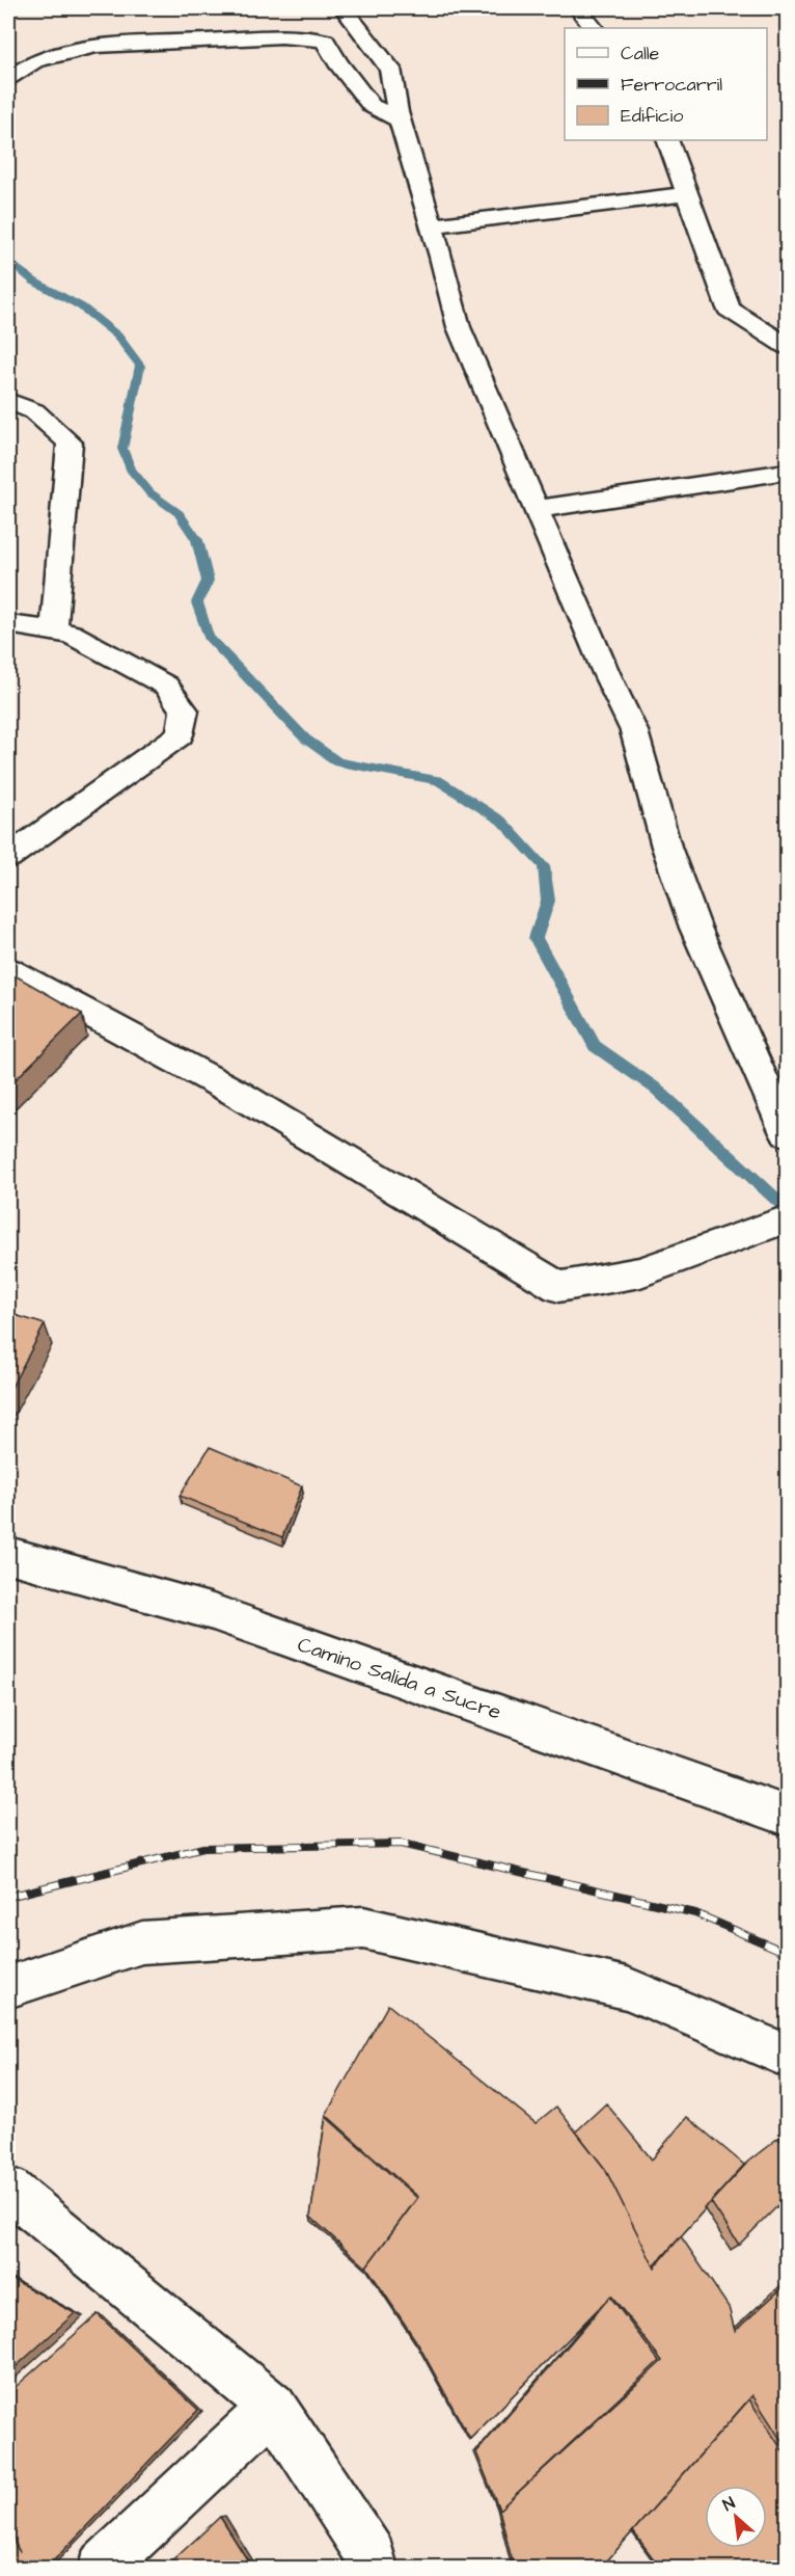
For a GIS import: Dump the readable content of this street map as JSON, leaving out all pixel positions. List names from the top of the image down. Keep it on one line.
{"streets":{"street":["Camino Salida a Sucre"]},"legend":["Calle","Ferrocarril","Edificio"],"north":"top left"}
